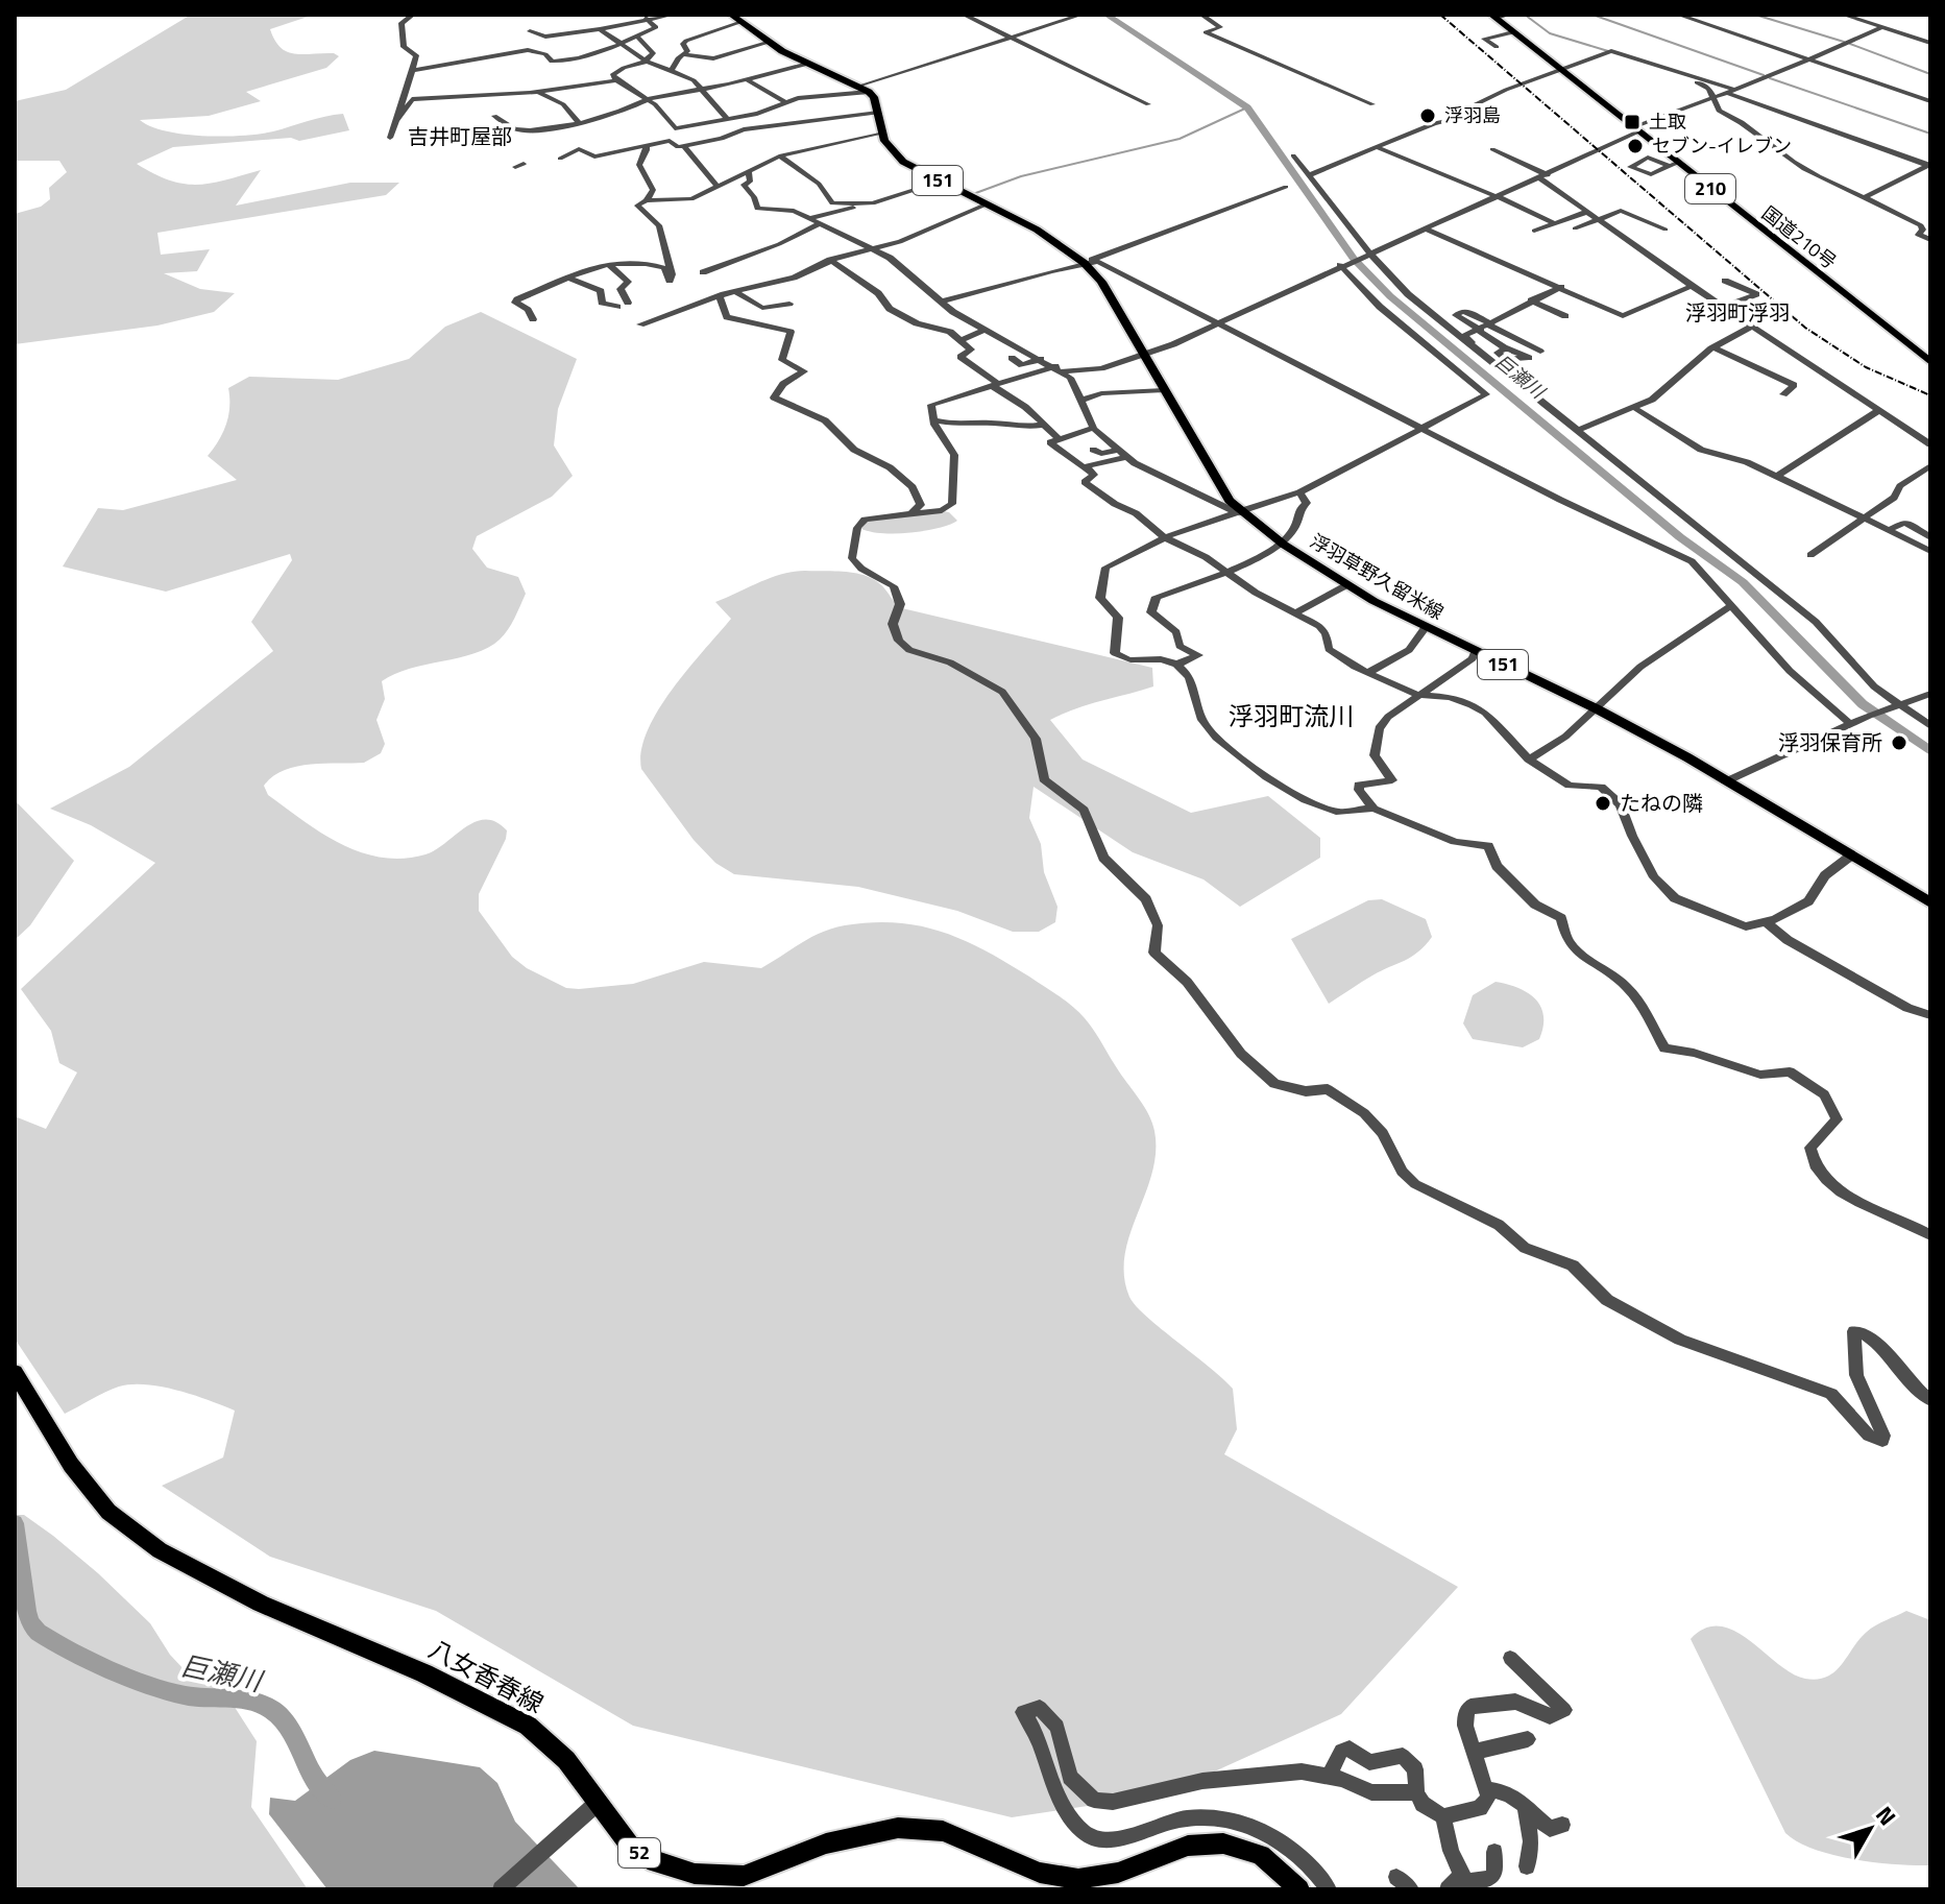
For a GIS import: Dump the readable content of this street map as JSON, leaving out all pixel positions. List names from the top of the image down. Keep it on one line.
{"streets":{"highway":["210","国道210号"],"main road":["151","浮羽草野久留米線","八女香春線","52"]},"districts":["吉井町屋部","浮羽町浮羽","浮羽町流川"],"water":["巨瀬川"],"places":{"other":["浮羽島","セブン-イレブン","浮羽保育所","たねの隣"],"transit":["土取"]},"north":"top right"}
